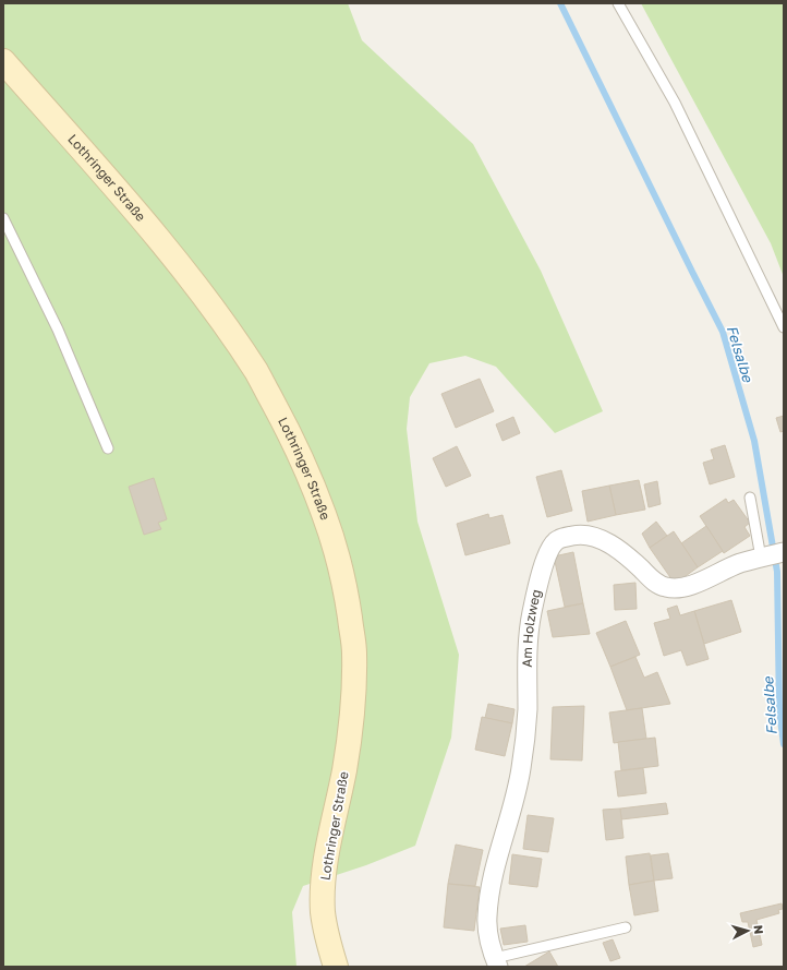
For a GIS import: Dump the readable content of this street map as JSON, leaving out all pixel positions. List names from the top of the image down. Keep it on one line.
{"streets":{"main road":["Lothringer Straße"],"street":["Am Holzweg"]},"water":["Felsalbe"],"north":"right"}
